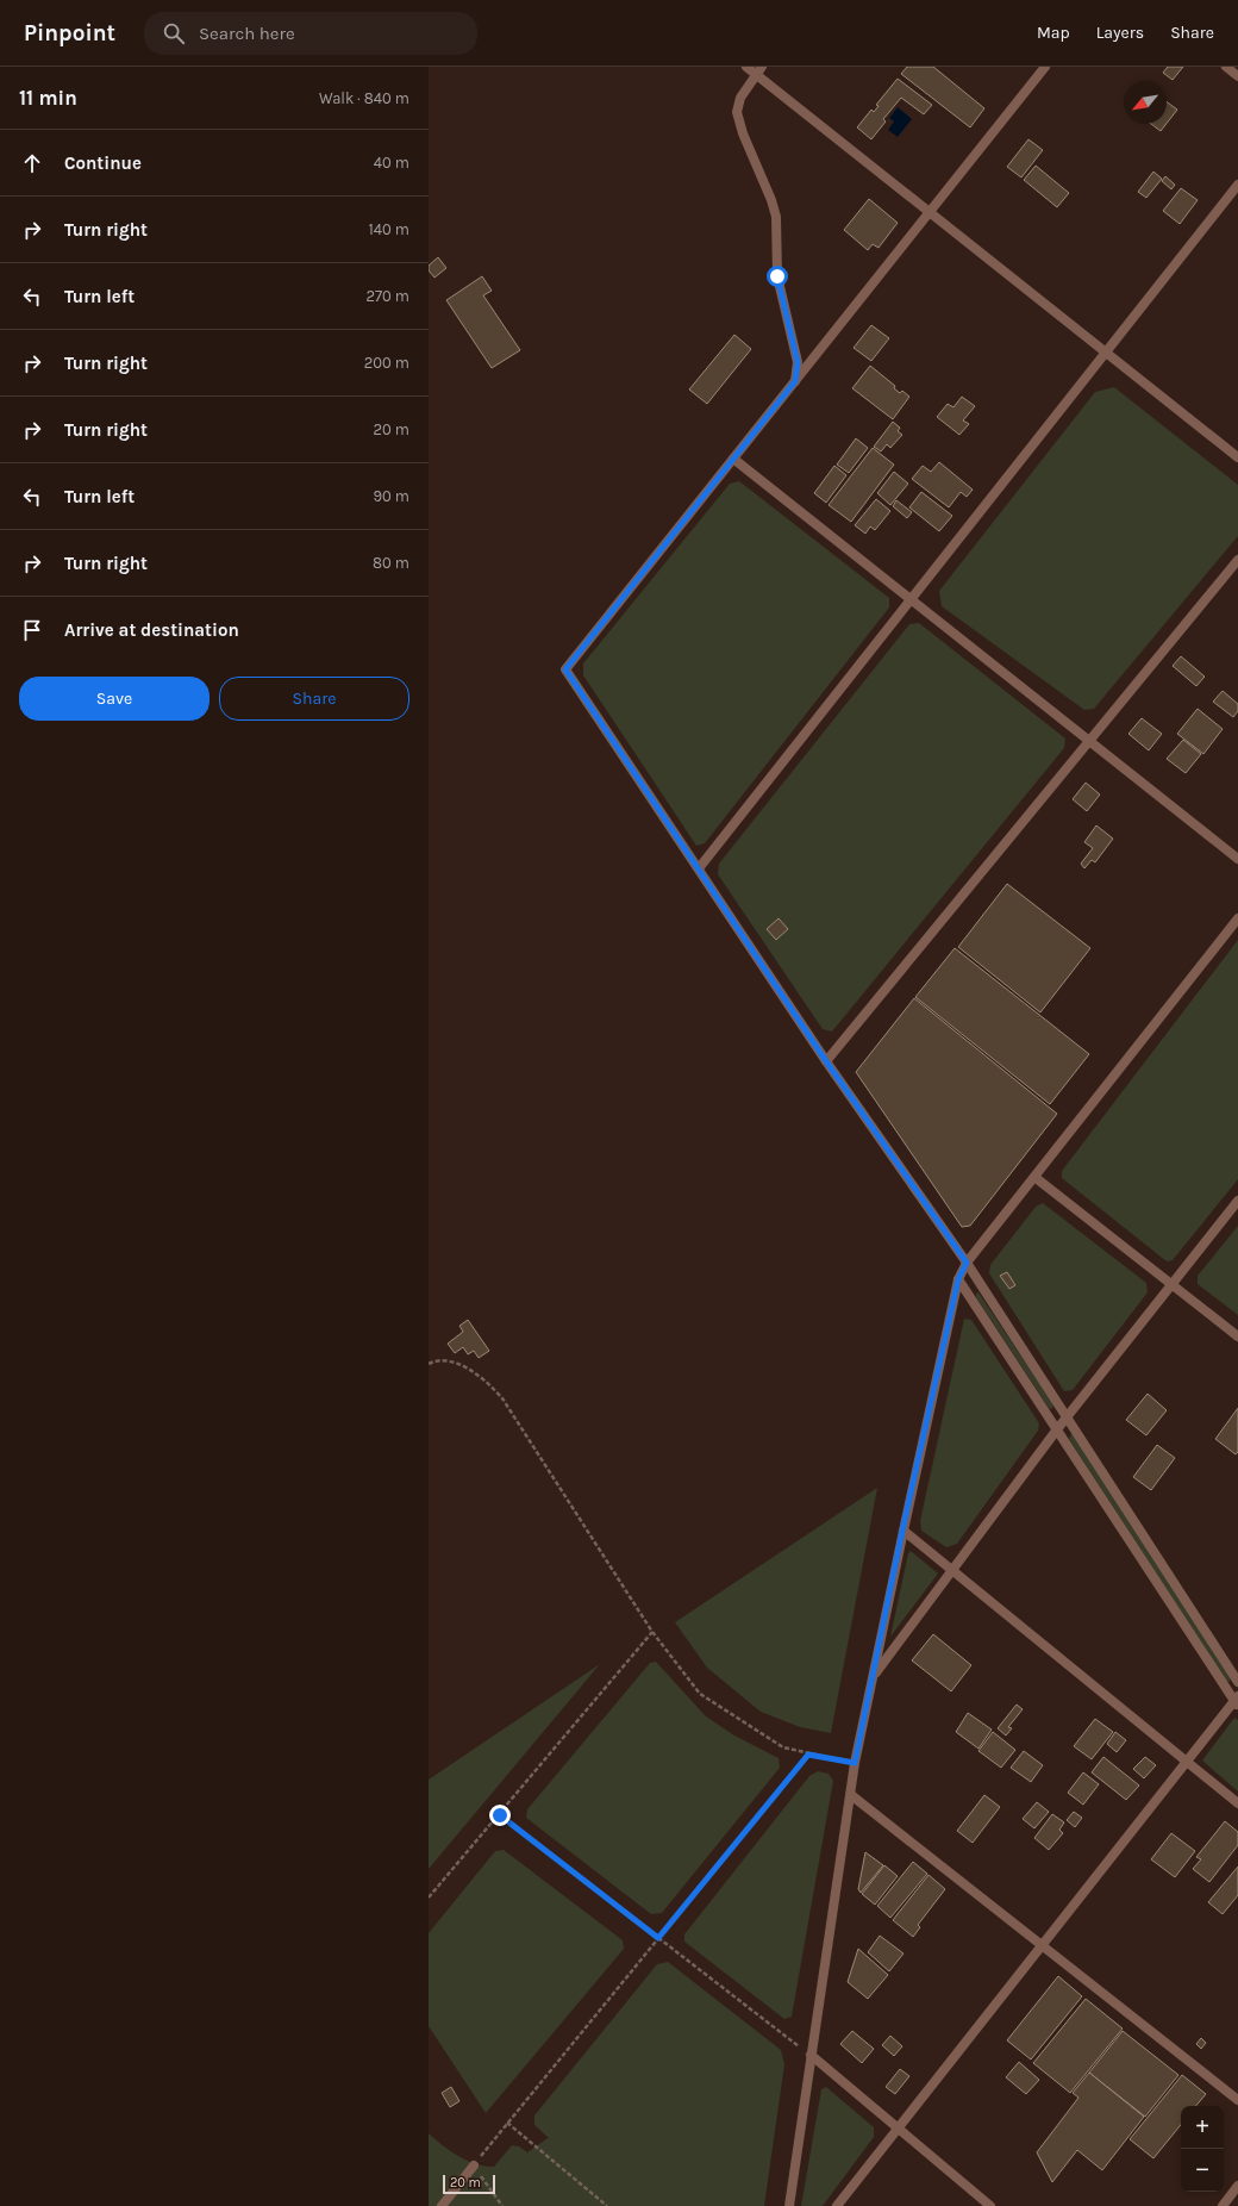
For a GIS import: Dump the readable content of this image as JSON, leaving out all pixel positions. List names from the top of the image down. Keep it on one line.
{"scale_bar":"20 m","north":"bottom left","page":{"header":"Pinpoint","search":"Search here","nav":["Map","Layers","Share"],"heading":["11 min","Walk · 840 m"],"list":[["Continue","40 m"],["Turn right","140 m"],["Turn left","270 m"],["Turn right","200 m"],["Turn right","20 m"],["Turn left","90 m"],["Turn right","80 m"],"Arrive at destination"],"buttons":["Save","Share"],"map_buttons":["+","−"],"scale":"20 m"}}
